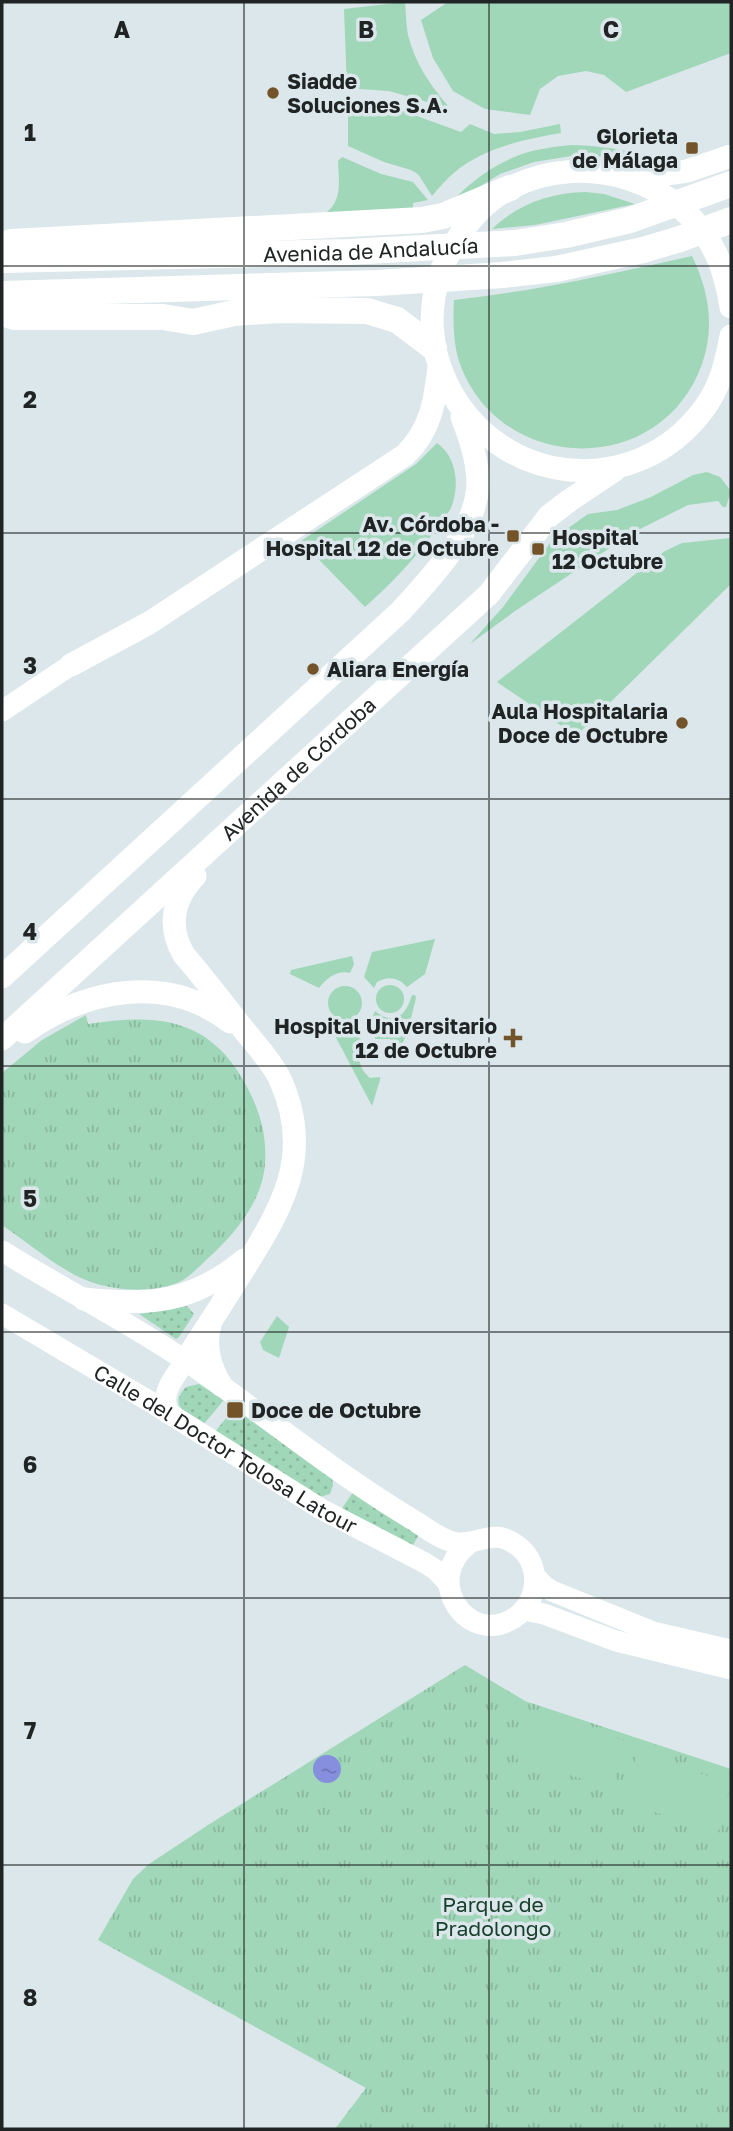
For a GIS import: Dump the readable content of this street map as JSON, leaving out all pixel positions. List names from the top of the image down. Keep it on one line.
{"streets":{"highway":["Avenida de Andalucía"],"main road":["Avenida de Córdoba"],"street":["Calle del Doctor Tolosa Latour"]},"parks":["Parque de Pradolongo"],"places":{"other":["Siadde Soluciones S.A.","Aliara Energía","Aula Hospitalaria Doce de Octubre"],"transit":["Glorieta de Málaga","Av. Córdoba - Hospital 12 de Octubre","Hospital 12 Octubre","Doce de Octubre"],"health":["Hospital Universitario 12 de Octubre"]},"grid":{"columns":["A","B","C"],"rows":["1","2","3","4","5","6","7","8"]}}
